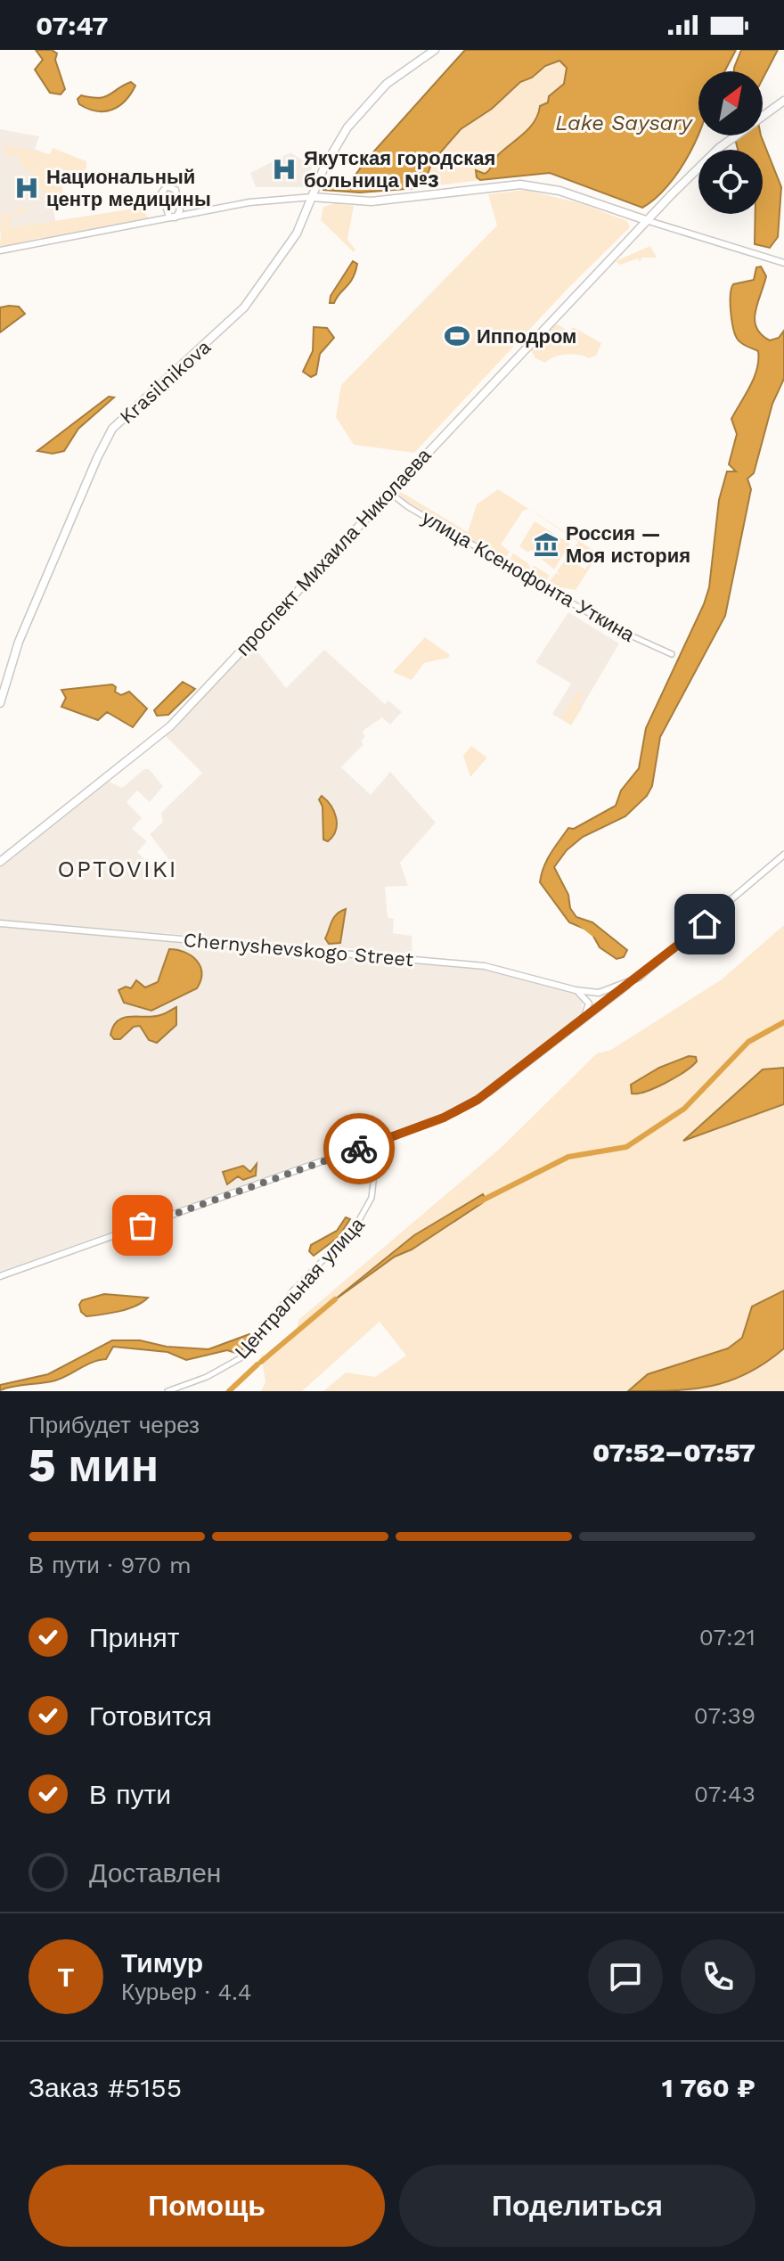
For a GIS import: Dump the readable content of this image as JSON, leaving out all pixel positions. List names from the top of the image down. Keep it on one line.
{"streets":{"main road":["Krasilnikova","проспект Михаила Николаева","Chernyshevskogo Street"],"street":["улица Ксенофонта Уткина","Центральная улица"]},"crossings":[["проспект Михаила Николаева","улица Ксенофонта Уткина"]],"districts":["OPTOVIKI"],"water":["Lake Saysary"],"places":{"hospital":["Якутская городская больница №3","Национальный центр медицины"],"sports":["Ипподром"],"museum":["Россия — Моя история"]},"north":"top right","page":{"status":"07:47","heading":["5 мин","Прибудет через","07:52–07:57"],"panel":["Тимур","Курьер · 4.4","Заказ #5155","1 760 ₽"],"bar":"В пути · 970 m","list":[["Принят","07:21"],["Готовится","07:39"],["В пути","07:43"],"Доставлен"],"round":"Т","buttons":["Помощь","Поделиться"]}}
